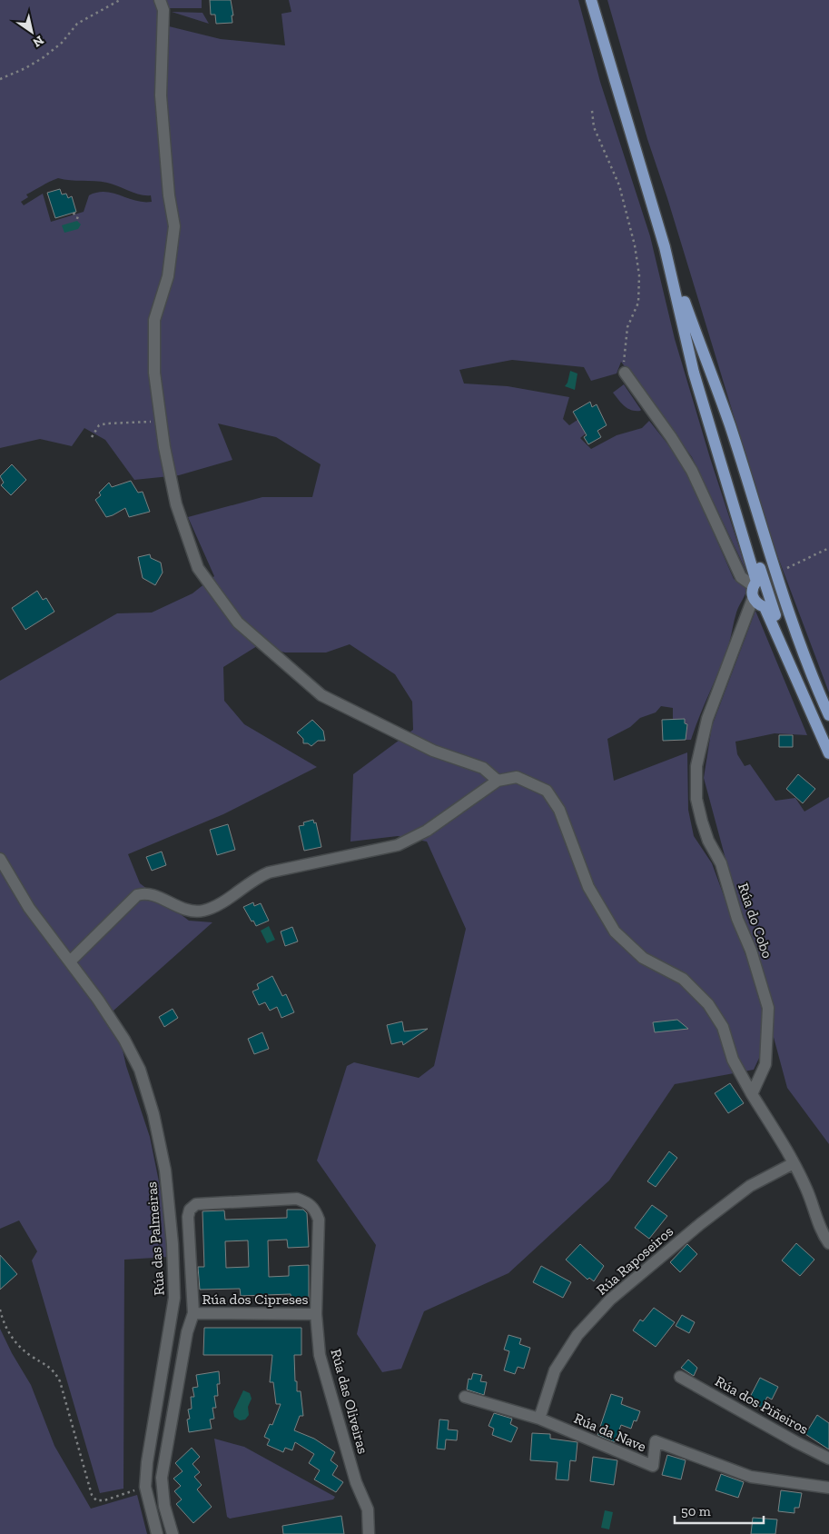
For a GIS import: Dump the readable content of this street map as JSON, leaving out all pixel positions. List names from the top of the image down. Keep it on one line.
{"streets":{"street":["Rúa do Cobo","Rúa das Palmeiras","Rúa Raposeiros","Rúa dos Cipreses","Rúa das Oliveiras","Rúa dos Piñeiros","Rúa da Nave"]},"crossings":[["Rúa Raposeiros","Rúa da Nave"],["Rúa dos Cipreses","Rúa das Oliveiras"]],"scale_bar":"50 m","north":"bottom right"}
